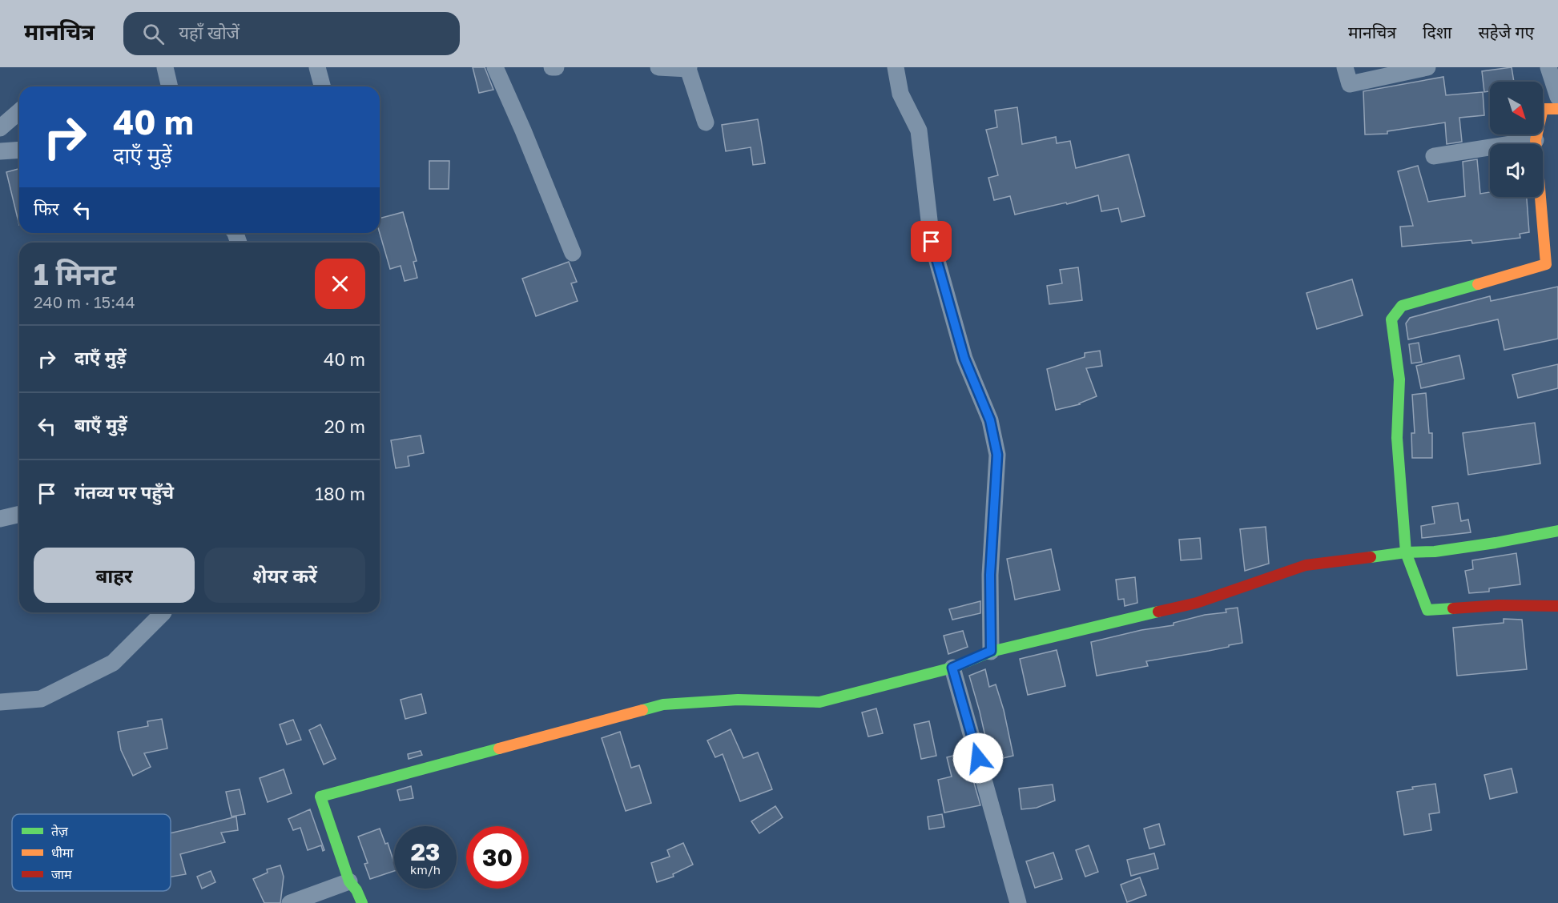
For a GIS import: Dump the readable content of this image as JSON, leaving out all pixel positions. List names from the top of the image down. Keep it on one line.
{"legend":["तेज़","धीमा","जाम"],"north":"bottom right","page":{"header":"मानचित्र","search":"यहाँ खोजें","nav":["मानचित्र","दिशा","सहेजे गए"],"turn":["40 m","दाएँ मुड़ें"],"then":"फिर","heading":["1 मिनट","240 m · 15:44"],"list":[{"name":"दाएँ मुड़ें","value":"40 m"},{"name":"बाएँ मुड़ें","value":"20 m"},{"name":"गंतव्य पर पहुँचे","value":"180 m"}],"buttons":["बाहर","शेयर करें"],"speed":"23 km/h","limit":"30"}}
